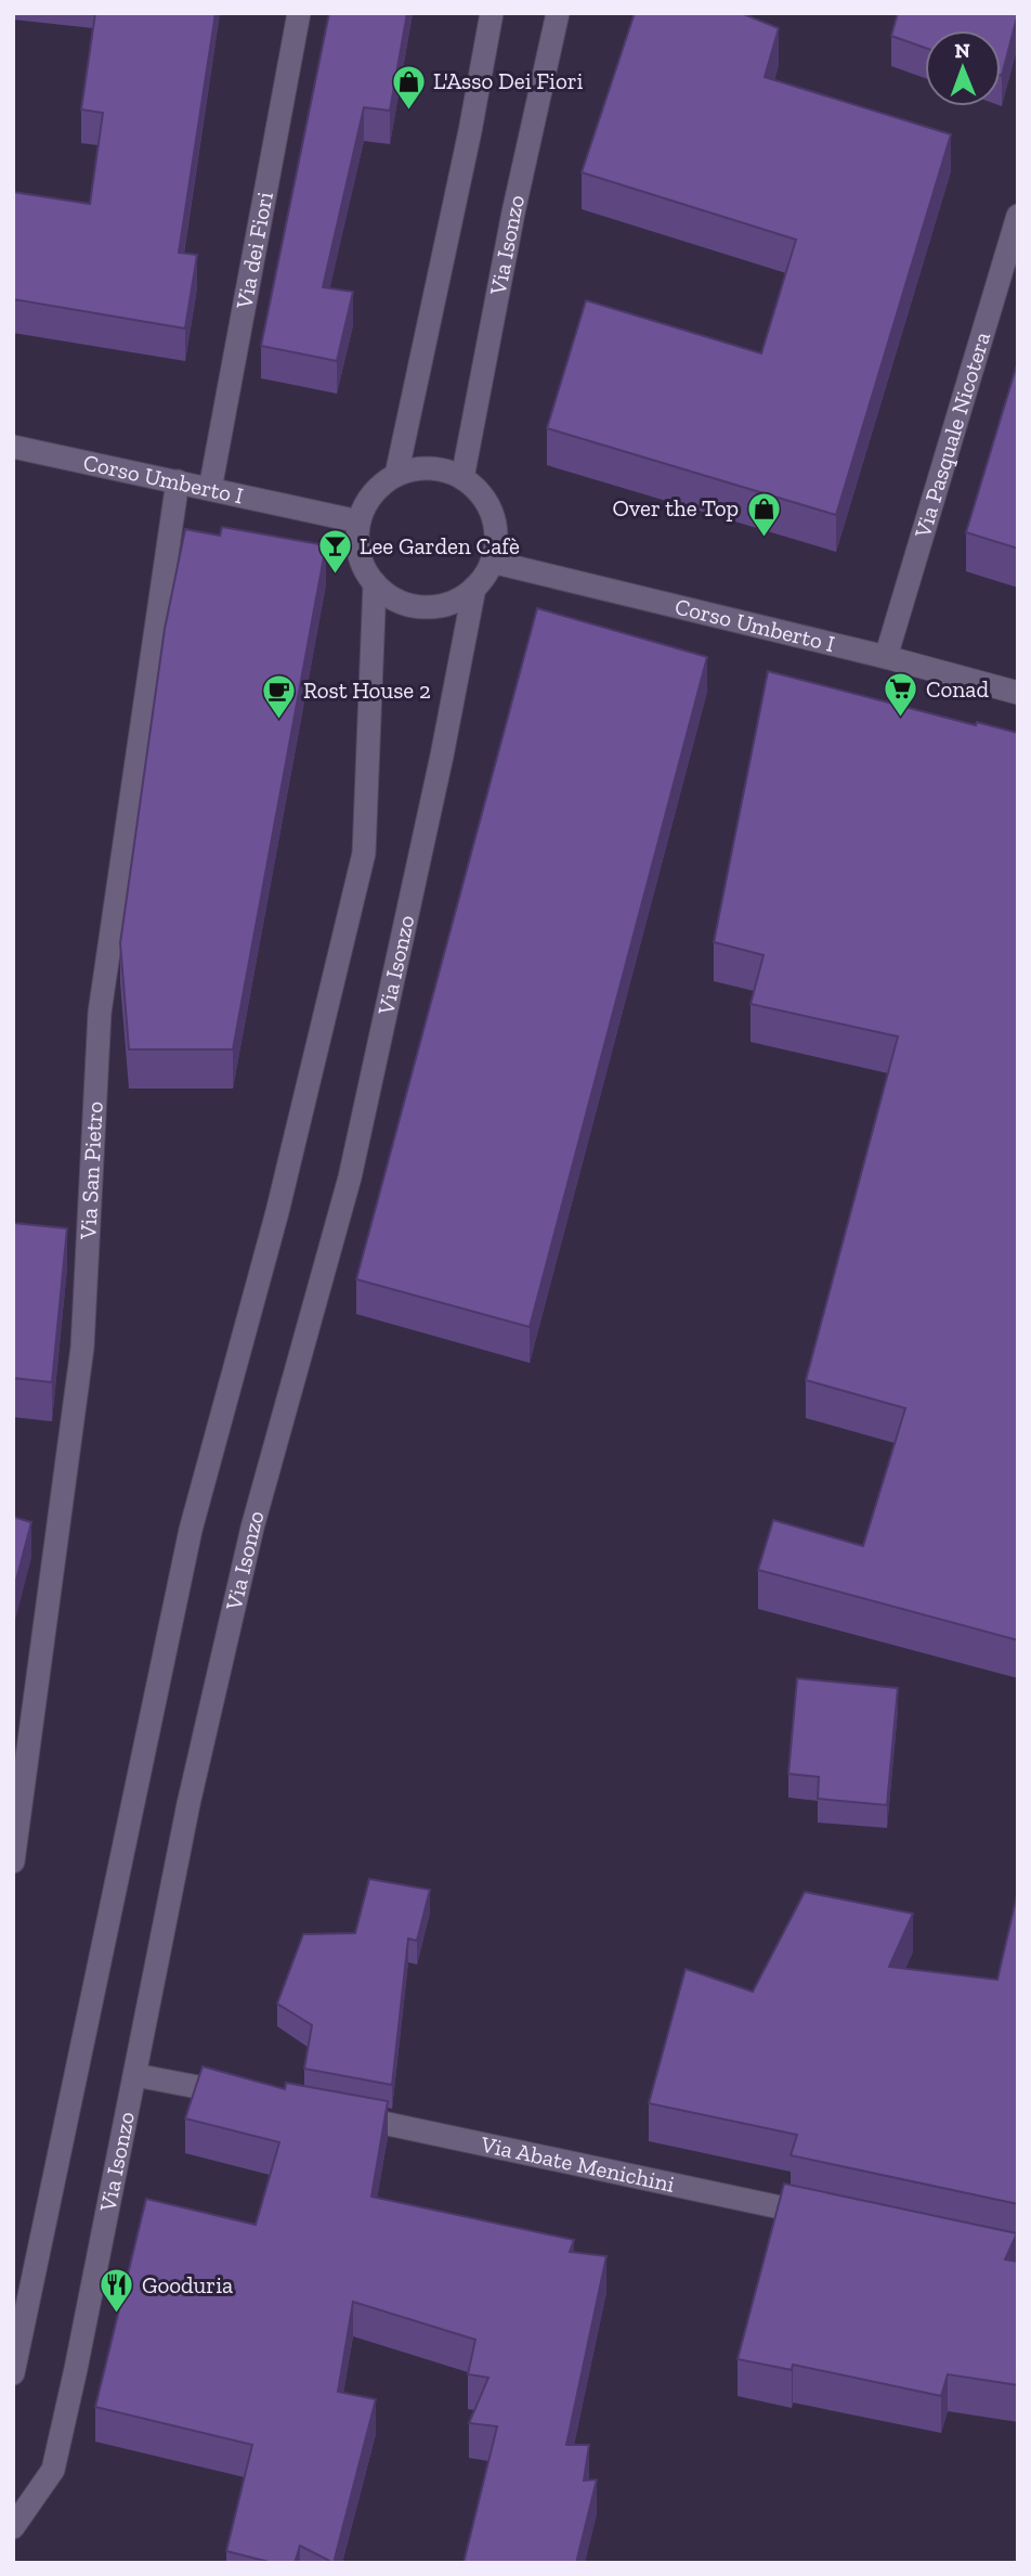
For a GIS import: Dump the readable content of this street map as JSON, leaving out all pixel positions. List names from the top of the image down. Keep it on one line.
{"streets":{"street":["Via Isonzo","Via dei Fiori","Via Pasquale Nicotera","Corso Umberto I","Via San Pietro","Via Abate Menichini"]},"crossings":[["Via Isonzo","Corso Umberto I"],["Via dei Fiori","Corso Umberto I"],["Via Pasquale Nicotera","Corso Umberto I"],["Corso Umberto I","Via San Pietro"]],"places":{"shop":["L'Asso Dei Fiori","Over the Top"],"bar":["Lee Garden Cafè"],"supermarket":["Conad"],"cafe":["Rost House 2"],"restaurant":["Gooduria"]},"north":"top"}
